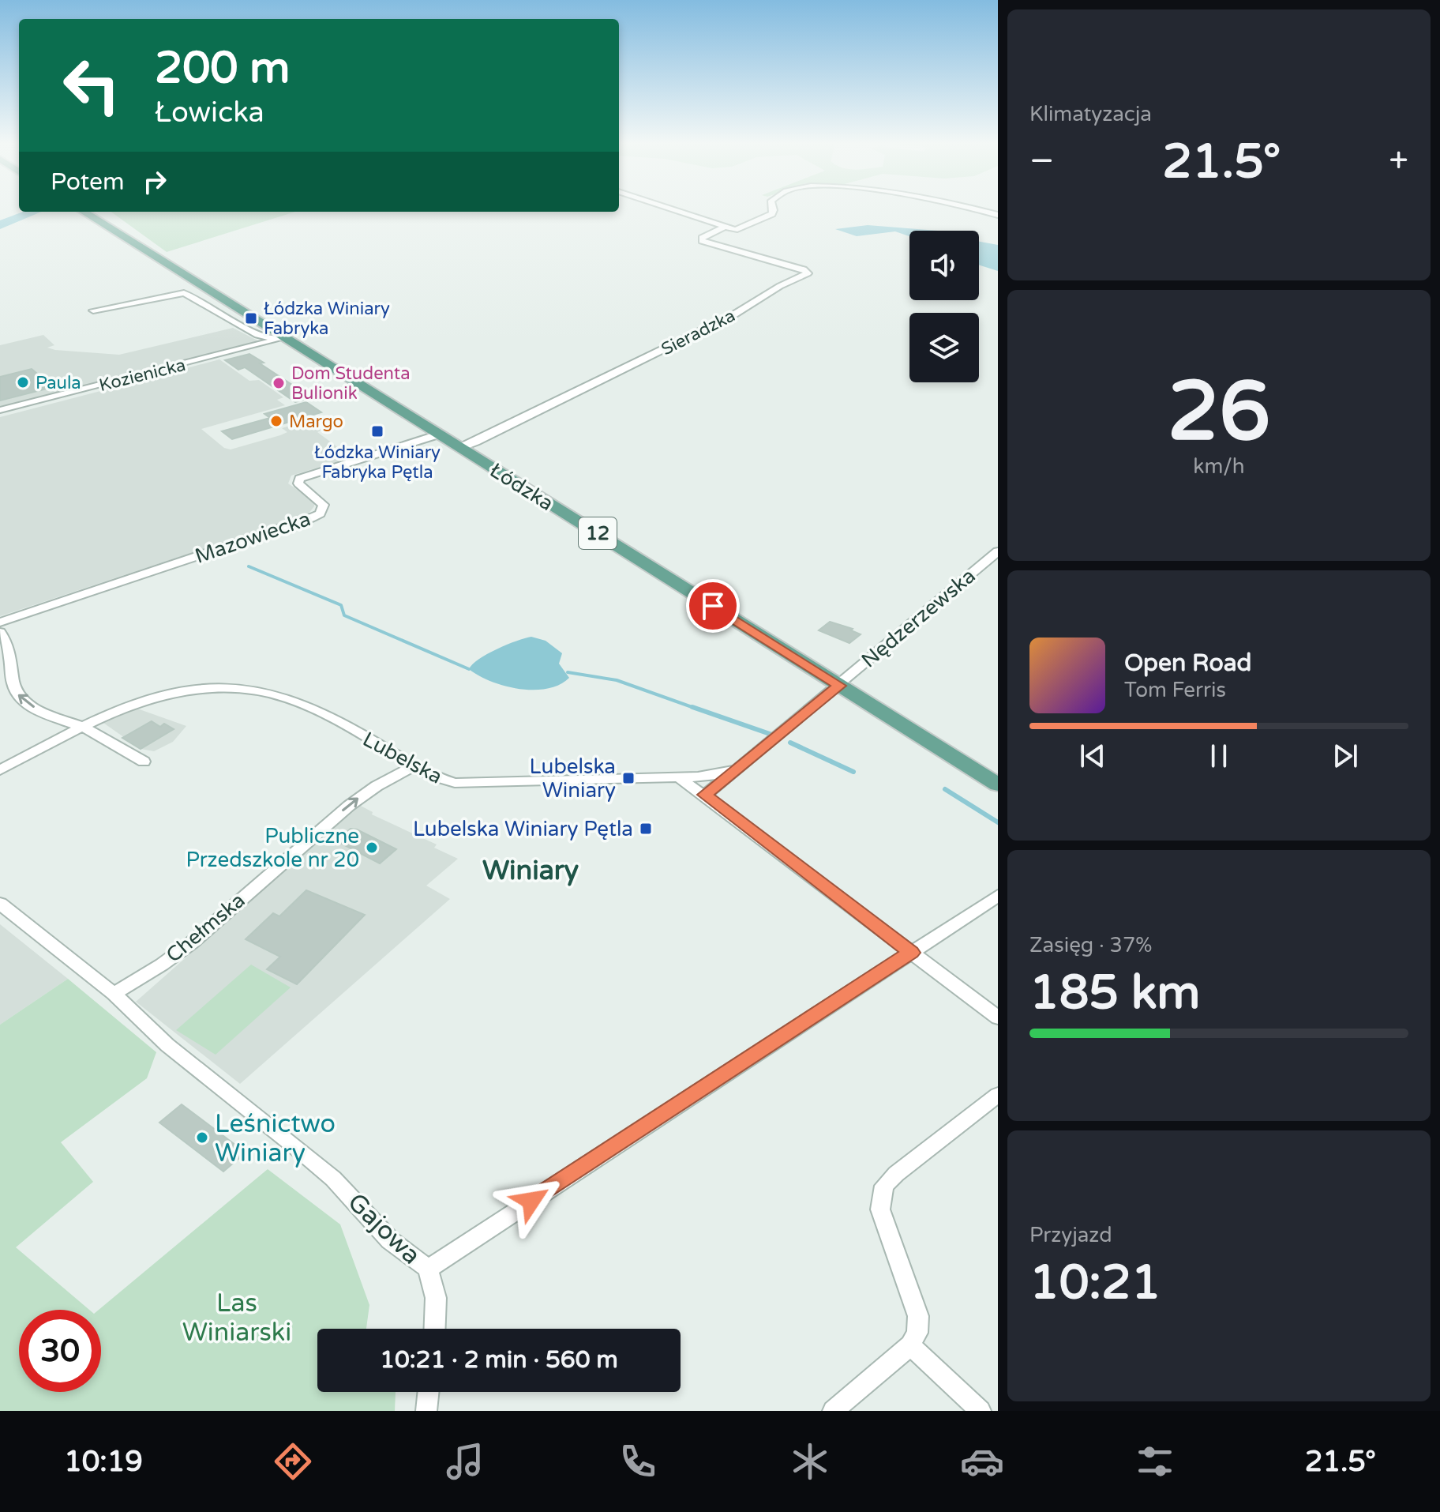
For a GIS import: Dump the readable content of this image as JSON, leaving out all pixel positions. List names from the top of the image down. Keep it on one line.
{"streets":{"main road":["Łódzka","12"],"street":["Sieradzka","Kozienicka","Mazowiecka","Nędzerzewska","Lubelska","Chełmska","Gajowa"]},"crossings":[["Sieradzka","Łódzka"],["Kozienicka","Łódzka"],["Łódzka","Mazowiecka"],["Łódzka","Nędzerzewska"],["Łódzka","Lubelska"],["Nędzerzewska","Lubelska"],["Lubelska","Chełmska"],["Chełmska","Gajowa"]],"one_way":["Chełmska"],"districts":["Winiary"],"parks":["Las Winiarski"],"places":{"transit":["Łódzka Winiary Fabryka","Łódzka Winiary Fabryka Pętla","Lubelska Winiary","Lubelska Winiary Pętla"],"other":["Paula","Dom Studenta Bulionik","Margo","Publiczne Przedszkole nr 20","Leśnictwo Winiary"]},"page":{"tile":["Klimatyzacja",["26","km/h"],["Zasięg · 37%","185 km"],["Przyjazd","10:21"]],"turn":["200 m","Łowicka"],"heat":["−","21.5°","+"],"then":"Potem","song":["Open Road","Tom Ferris"],"limit":"30","trip":"10:21 · 2 min · 560 m","tabs":["10:19","21.5°"]}}
